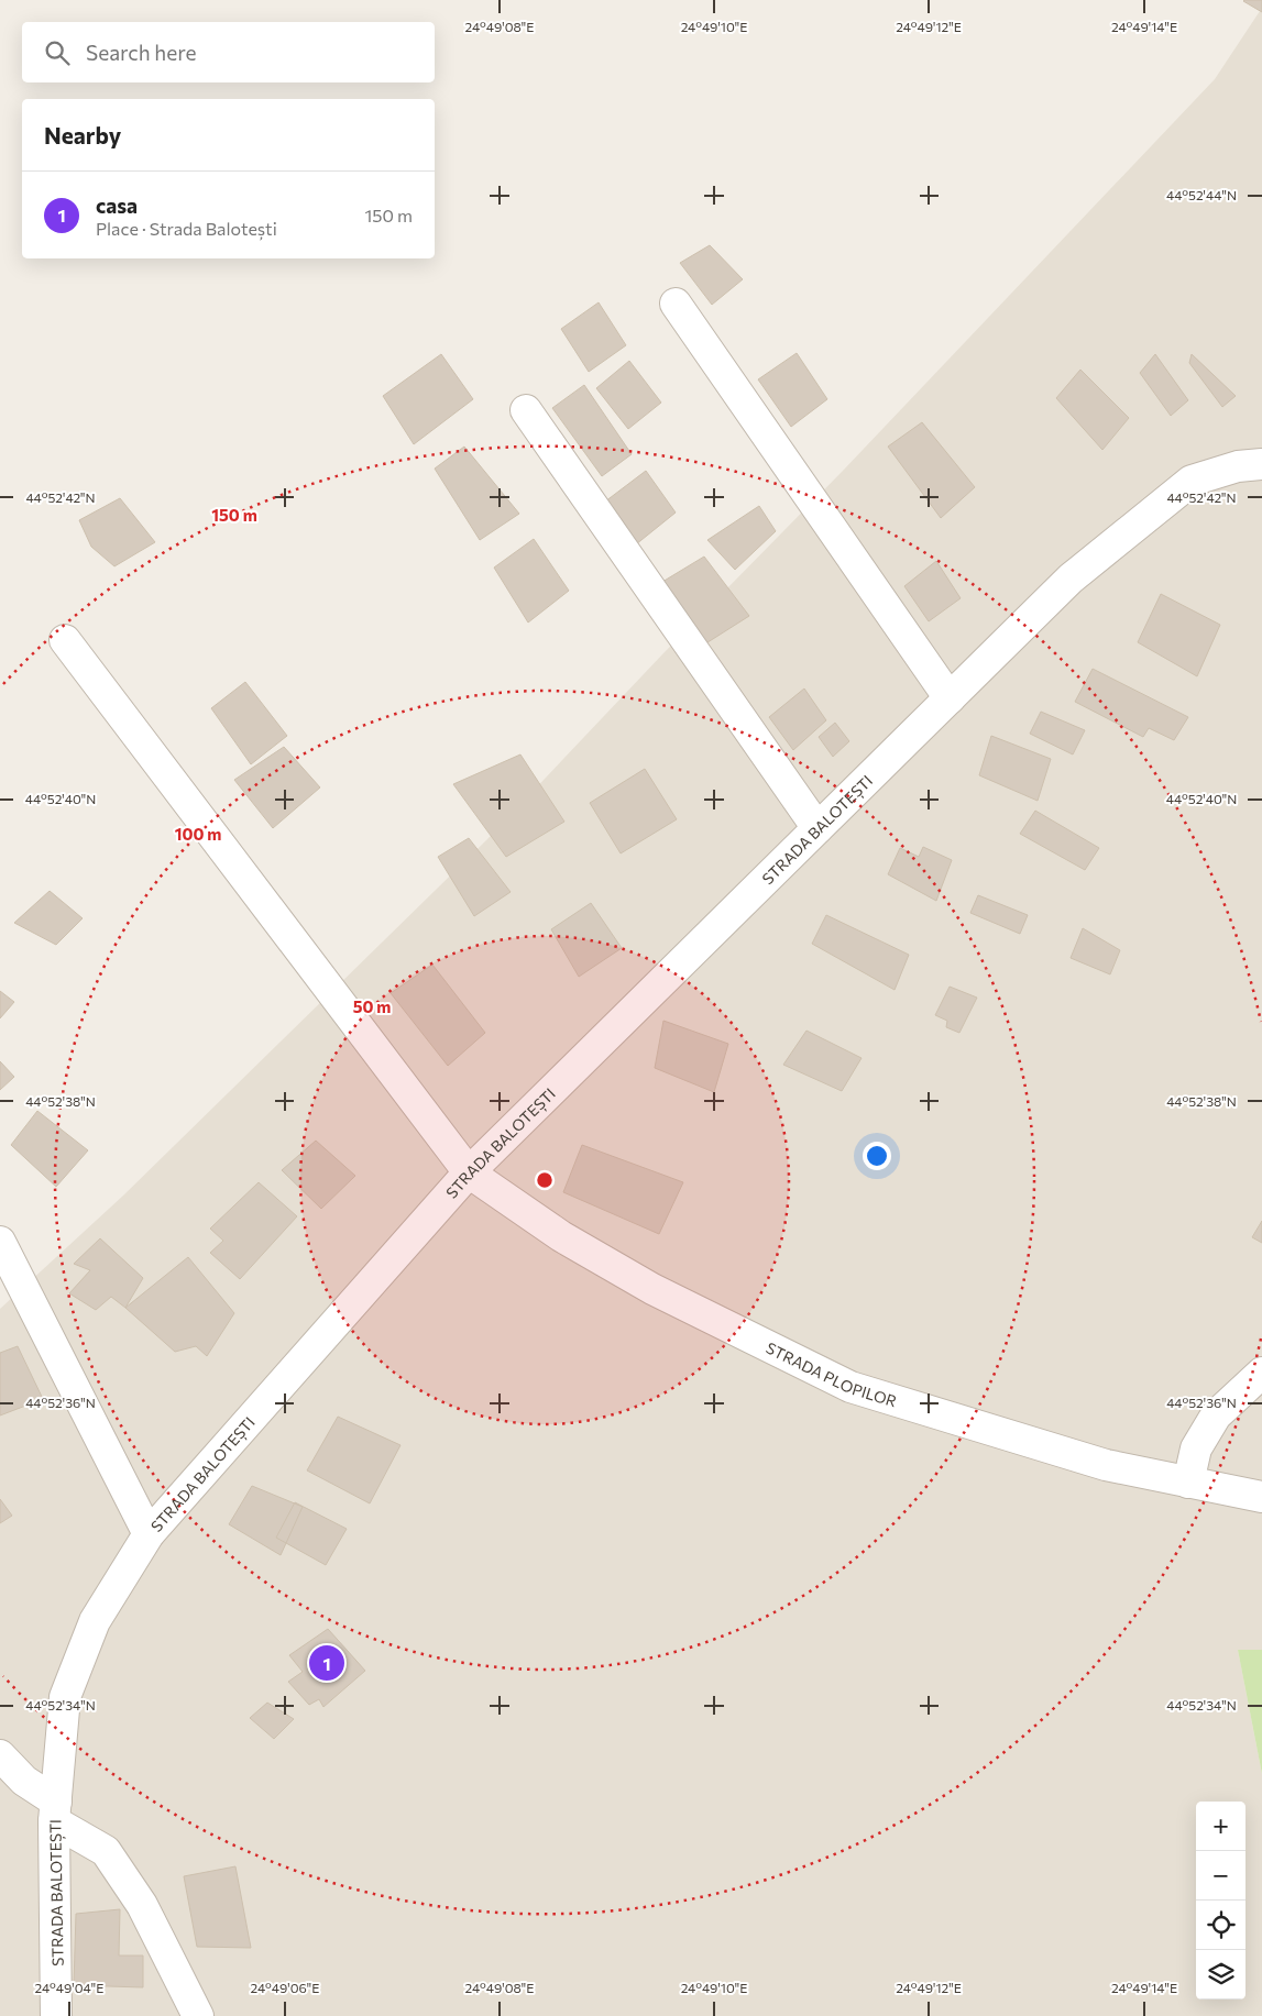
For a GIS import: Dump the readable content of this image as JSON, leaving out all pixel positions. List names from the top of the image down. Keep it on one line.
{"streets":{"street":["STRADA BALOTEȘTI","STRADA PLOPILOR"]},"crossings":[["STRADA BALOTEȘTI","STRADA PLOPILOR"]],"page":{"search":"Search here","heading":"Nearby","list":[{"mark":"1","name":"casa","note":"Place · Strada Balotești","value":"150 m"}],"pins":"1","map_buttons":["+","−"]},"coordinates":["24°49'08\"E","24°49'10\"E","24°49'12\"E","24°49'14\"E","44°52'44\"N","44°52'42\"N","44°52'40\"N","44°52'38\"N","44°52'36\"N","44°52'34\"N","24°49'04\"E","24°49'06\"E"],"rings":["150 m","100 m","50 m"]}
